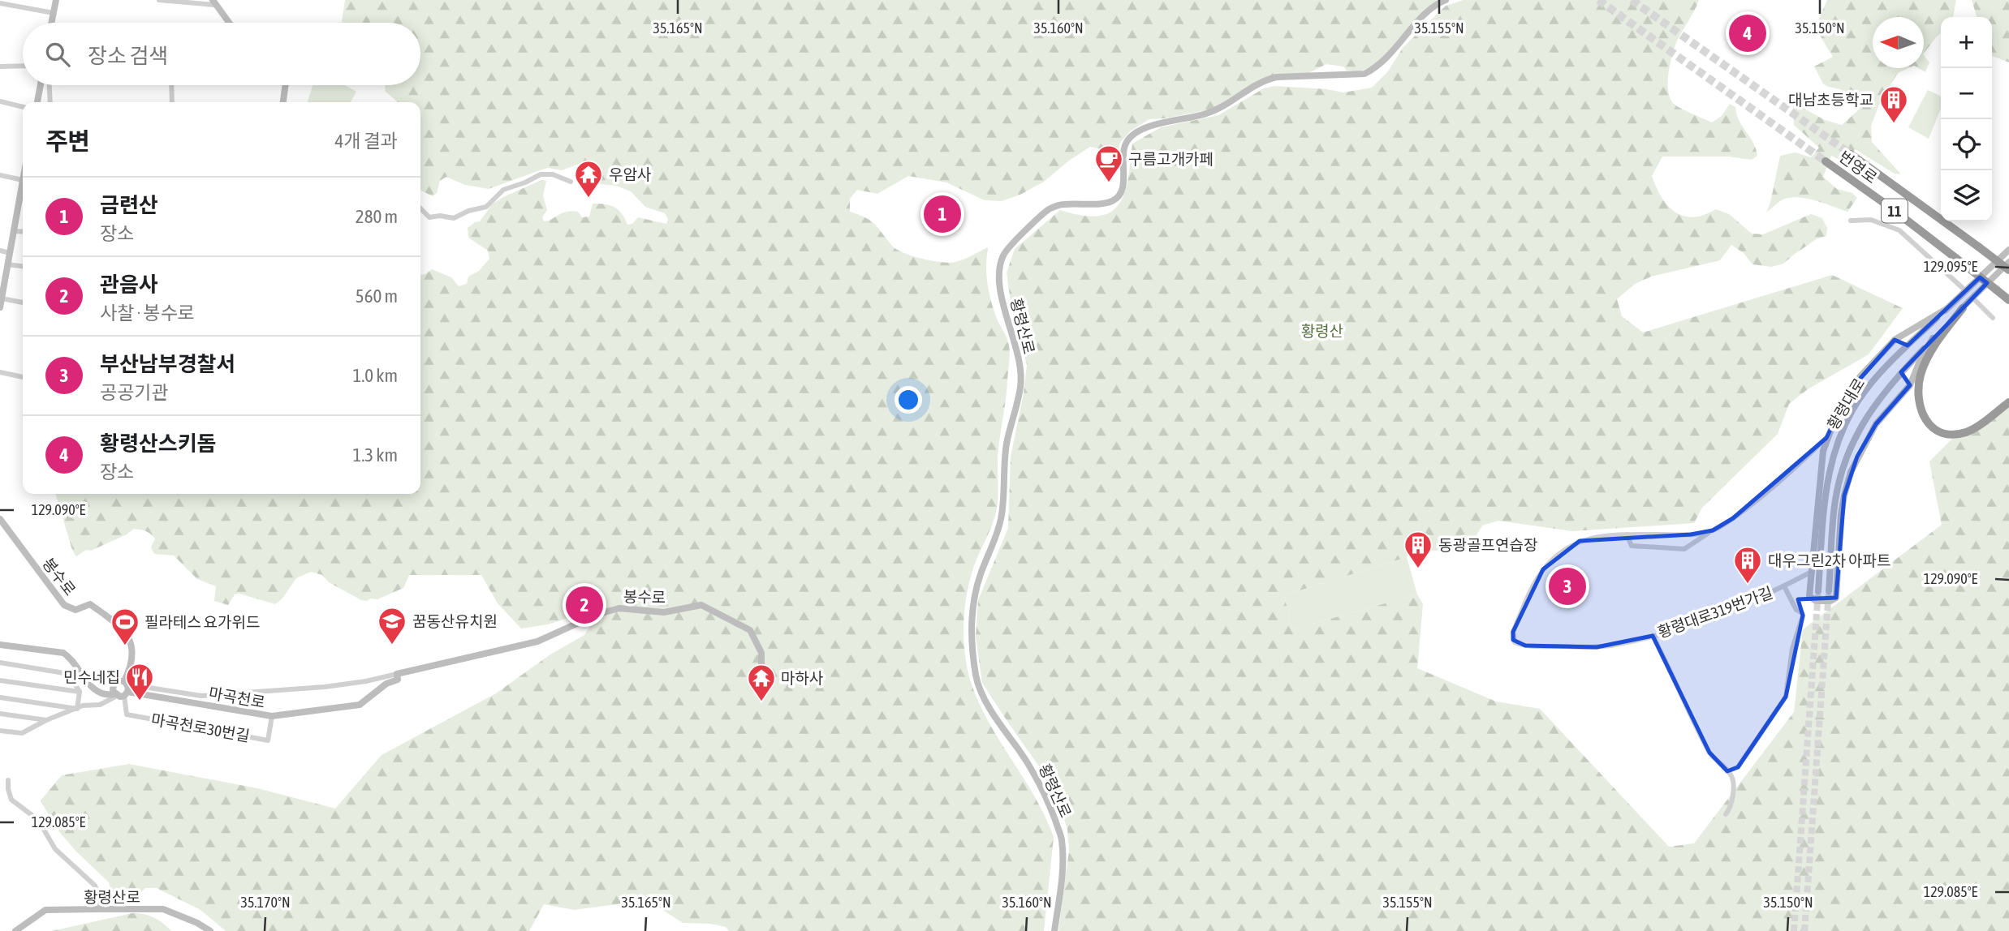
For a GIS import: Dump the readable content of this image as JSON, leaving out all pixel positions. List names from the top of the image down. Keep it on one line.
{"streets":{"highway":["번영로","11"],"street":["황령산로","황령대로","봉수로","황령대로319번가길","마곡천로","마곡천로30번길"]},"crossings":[["봉수로","마곡천로"],["봉수로","마곡천로30번길"],["마곡천로","마곡천로30번길"]],"parks":["황령산"],"places":{"building":["대남초등학교","동광골프연습장","대우그린2차 아파트"],"cafe":["구름고개카페"],"temple":["우암사","마하사"],"school or university":["꿈동산유치원"],"sports":["필라테스 요가위드"],"restaurant":["민수네집"]},"north":"left","page":{"pins":["4","1","3","2"],"map_buttons":["+","−"],"search":"장소 검색","heading":["주변","4개 결과"],"list":[{"mark":"1","name":"금련산","note":"장소","value":"280 m"},{"mark":"2","name":"관음사","note":"사찰 · 봉수로","value":"560 m"},{"mark":"3","name":"부산남부경찰서","note":"공공기관","value":"1.0 km"},{"mark":"4","name":"황령산스키돔","note":"장소","value":"1.3 km"}]},"coordinates":["35.165°N","35.160°N","35.155°N","35.150°N","129.095°E","129.090°E","129.085°E","35.170°N"]}
